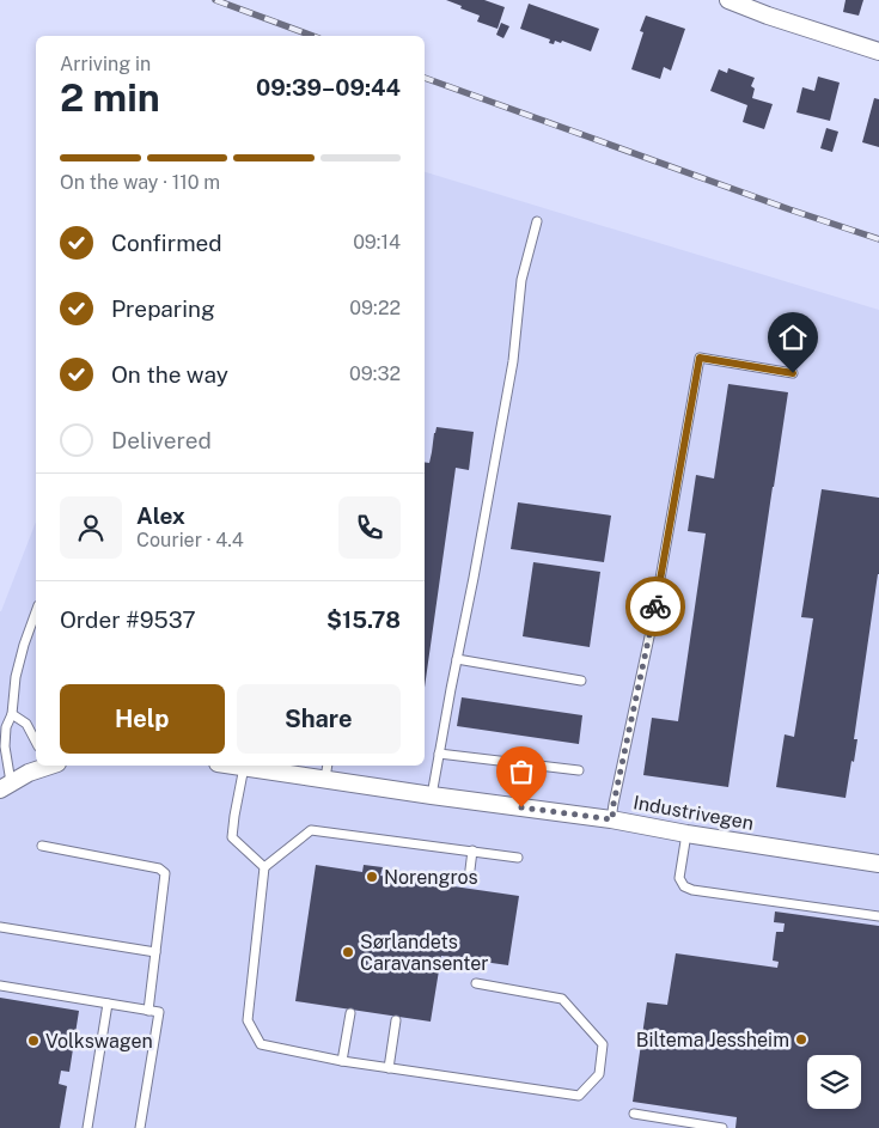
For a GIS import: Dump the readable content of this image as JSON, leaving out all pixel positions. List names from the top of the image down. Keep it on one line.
{"streets":{"street":["Industrivegen"]},"places":["Norengros","Sørlandets Caravansenter","Biltema Jessheim","Volkswagen"],"page":{"heading":["2 min","Arriving in","09:39–09:44"],"panel":["Alex","Courier · 4.4","Order #9537","$15.78"],"bar":"On the way · 110 m","list":[["Confirmed","09:14"],["Preparing","09:22"],["On the way","09:32"],"Delivered"],"buttons":["Help","Share"]}}
